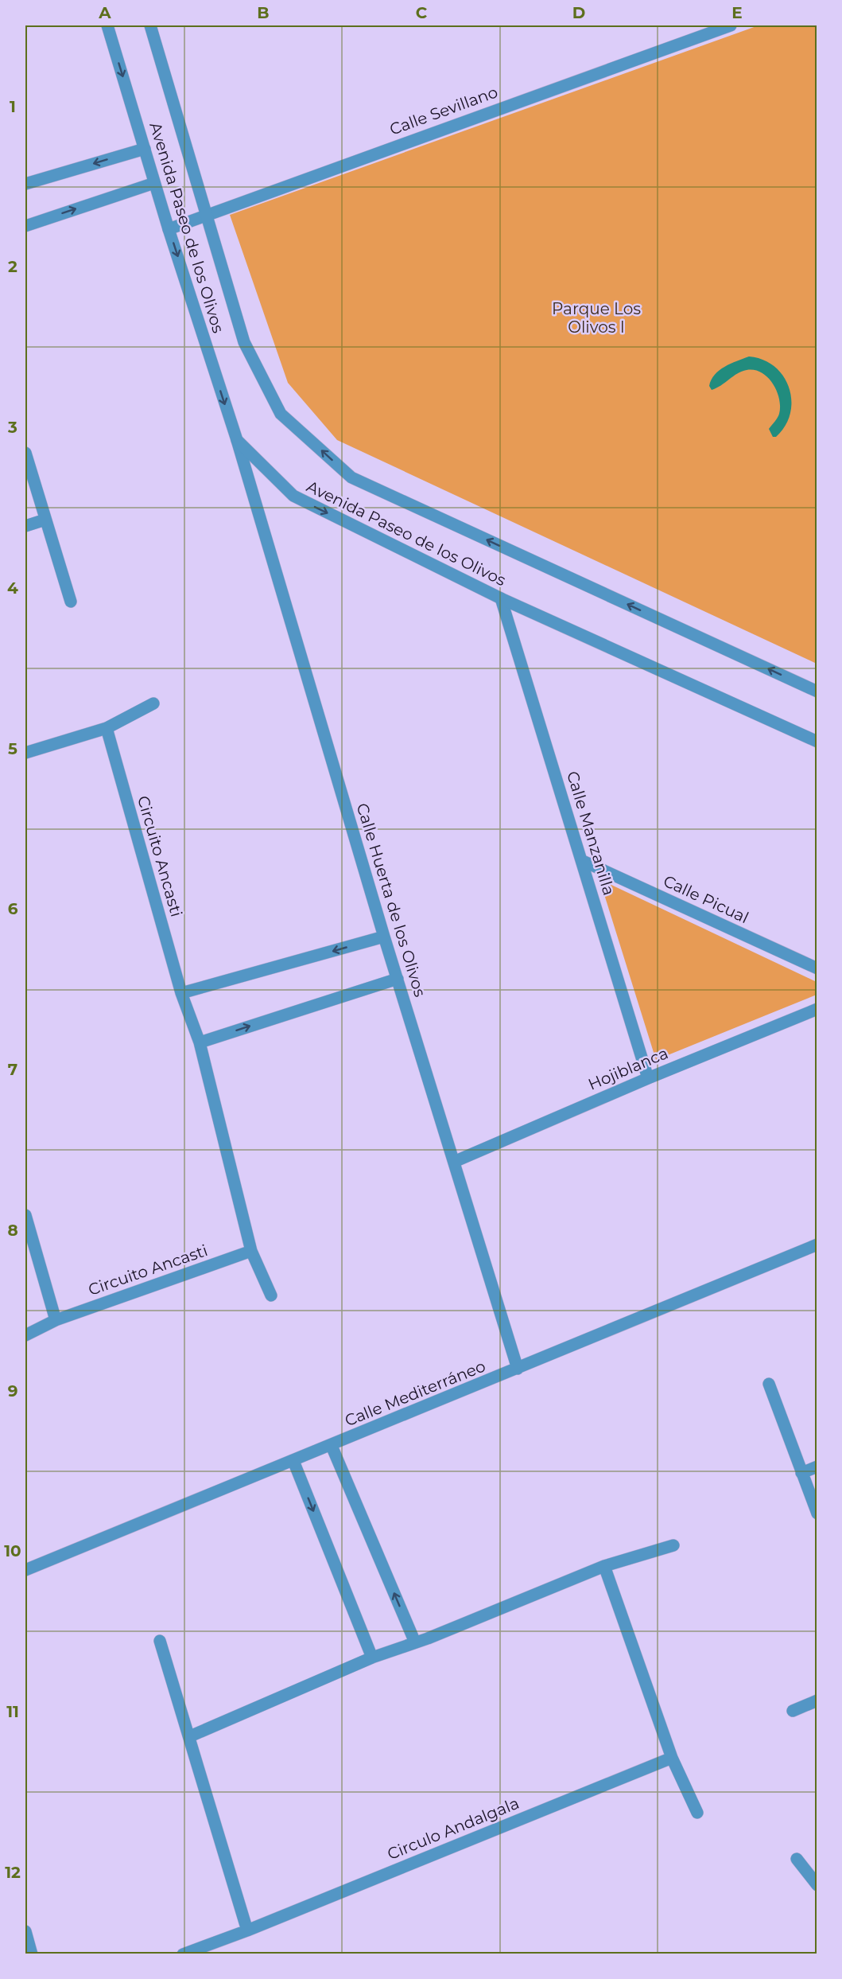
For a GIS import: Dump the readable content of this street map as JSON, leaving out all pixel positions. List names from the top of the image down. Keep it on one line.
{"streets":{"street":["Calle Sevillano","Avenida Paseo de los Olivos","Calle Manzanilla","Circuito Ancasti","Calle Picual","Calle Huerta de los Olivos","Hojiblanca","Calle Mediterráneo","Circulo Andalgala"]},"crossings":[["Calle Sevillano","Avenida Paseo de los Olivos"],["Avenida Paseo de los Olivos","Calle Manzanilla"],["Avenida Paseo de los Olivos","Calle Huerta de los Olivos"],["Calle Manzanilla","Calle Picual"],["Calle Manzanilla","Hojiblanca"],["Calle Huerta de los Olivos","Hojiblanca"],["Calle Huerta de los Olivos","Calle Mediterráneo"]],"parks":["Parque Los Olivos I"],"grid":{"columns":["A","B","C","D","E"],"rows":["1","2","3","4","5","6","7","8","9","10","11","12"]}}
